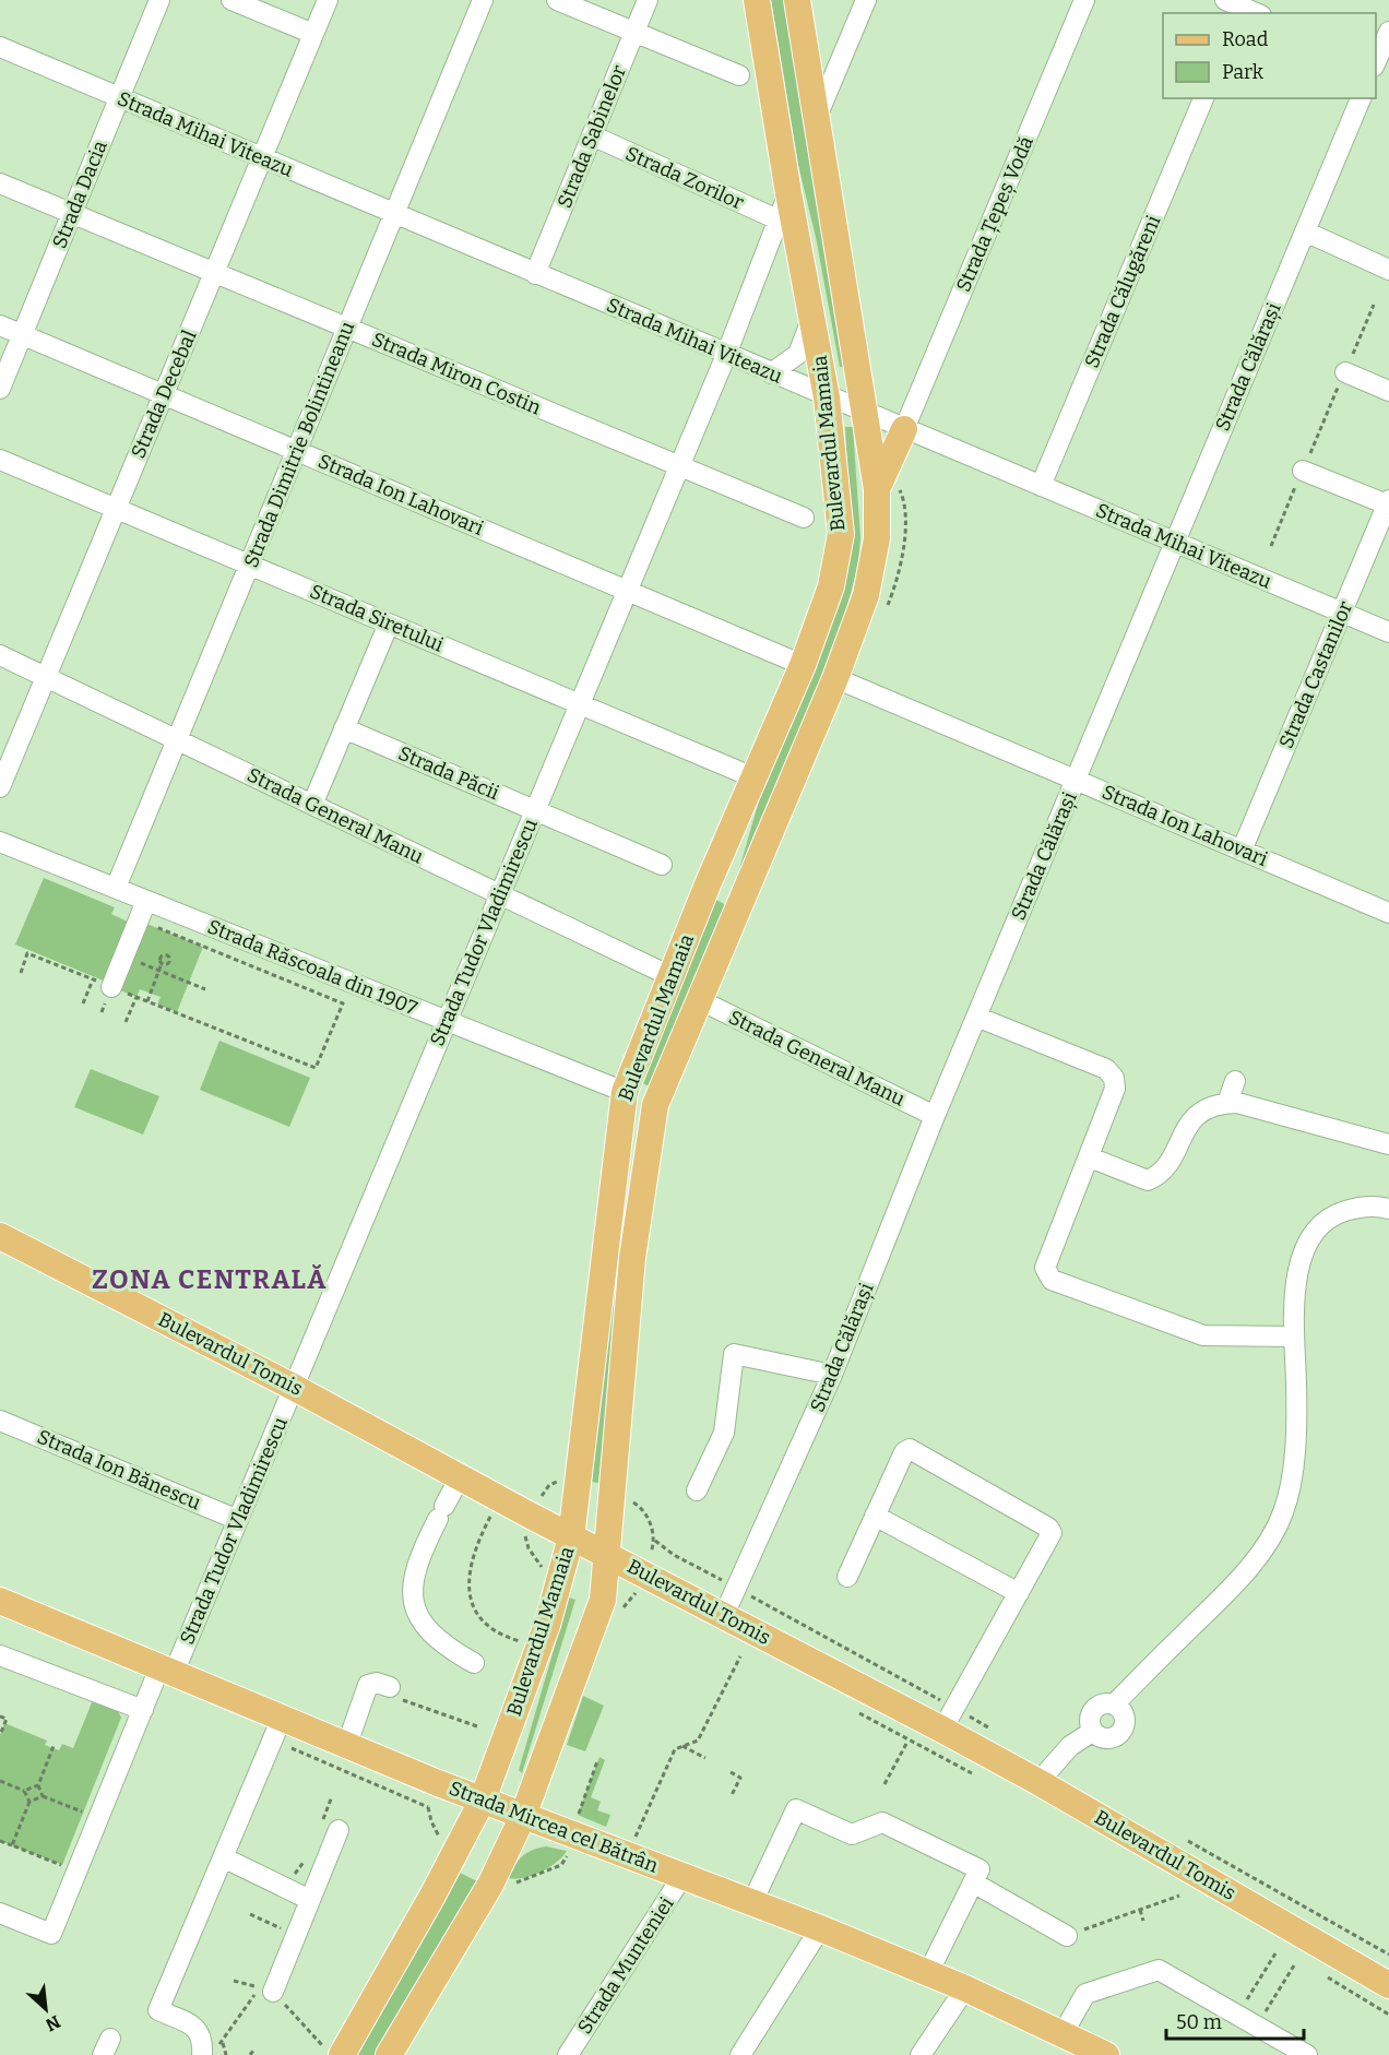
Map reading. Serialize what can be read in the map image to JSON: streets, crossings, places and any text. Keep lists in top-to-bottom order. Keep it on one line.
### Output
{"streets":{"main road":["Bulevardul Mamaia","Bulevardul Tomis","Strada Mircea cel Bătrân"],"street":["Strada Mihai Viteazu","Strada Sabinelor","Strada Zorilor","Strada Dacia","Strada Țepeș Vodă","Strada Călugăreni","Strada Călărași","Strada Miron Costin","Strada Decebal","Strada Dimitrie Bolintineanu","Strada Ion Lahovari","Strada Siretului","Strada Castanilor","Strada Păcii","Strada General Manu","Strada Tudor Vladimirescu","Strada Răscoala din 1907","Strada Ion Bănescu","Strada Munteniei"]},"crossings":[["Strada Mihai Viteazu","Strada Sabinelor"],["Strada Mihai Viteazu","Strada Dacia"],["Strada Mihai Viteazu","Strada Țepeș Vodă"],["Strada Mihai Viteazu","Strada Călugăreni"],["Strada Mihai Viteazu","Strada Călărași"],["Strada Mihai Viteazu","Strada Decebal"],["Strada Mihai Viteazu","Bulevardul Mamaia"],["Strada Mihai Viteazu","Strada Dimitrie Bolintineanu"],["Strada Mihai Viteazu","Strada Castanilor"],["Strada Mihai Viteazu","Strada Tudor Vladimirescu"],["Strada Sabinelor","Strada Zorilor"],["Strada Zorilor","Strada Tudor Vladimirescu"],["Strada Dacia","Strada Miron Costin"],["Strada Dacia","Strada Ion Lahovari"],["Strada Călărași","Strada Ion Lahovari"],["Strada Călărași","Strada General Manu"],["Strada Călărași","Bulevardul Tomis"],["Strada Miron Costin","Strada Decebal"],["Strada Miron Costin","Strada Dimitrie Bolintineanu"],["Strada Miron Costin","Strada Tudor Vladimirescu"],["Strada Decebal","Strada Ion Lahovari"],["Strada Decebal","Strada Siretului"],["Strada Decebal","Strada General Manu"],["Bulevardul Mamaia","Strada Ion Lahovari"],["Bulevardul Mamaia","Strada Siretului"],["Bulevardul Mamaia","Strada General Manu"],["Bulevardul Mamaia","Strada Tudor Vladimirescu"],["Bulevardul Mamaia","Strada Răscoala din 1907"],["Bulevardul Mamaia","Bulevardul Tomis"],["Bulevardul Mamaia","Strada Mircea cel Bătrân"],["Strada Dimitrie Bolintineanu","Strada Ion Lahovari"],["Strada Dimitrie Bolintineanu","Strada Siretului"],["Strada Dimitrie Bolintineanu","Strada General Manu"],["Strada Dimitrie Bolintineanu","Strada Răscoala din 1907"],["Strada Ion Lahovari","Strada Castanilor"],["Strada Ion Lahovari","Strada Tudor Vladimirescu"],["Strada Siretului","Strada Tudor Vladimirescu"],["Strada Păcii","Strada Tudor Vladimirescu"],["Strada General Manu","Strada Tudor Vladimirescu"],["Strada Tudor Vladimirescu","Strada Răscoala din 1907"],["Strada Tudor Vladimirescu","Bulevardul Tomis"],["Strada Tudor Vladimirescu","Strada Ion Bănescu"],["Strada Tudor Vladimirescu","Strada Mircea cel Bătrân"],["Strada Mircea cel Bătrân","Strada Munteniei"]],"districts":["ZONA CENTRALĂ"],"legend":["Road","Park"],"scale_bar":"50 m","north":"bottom right"}
